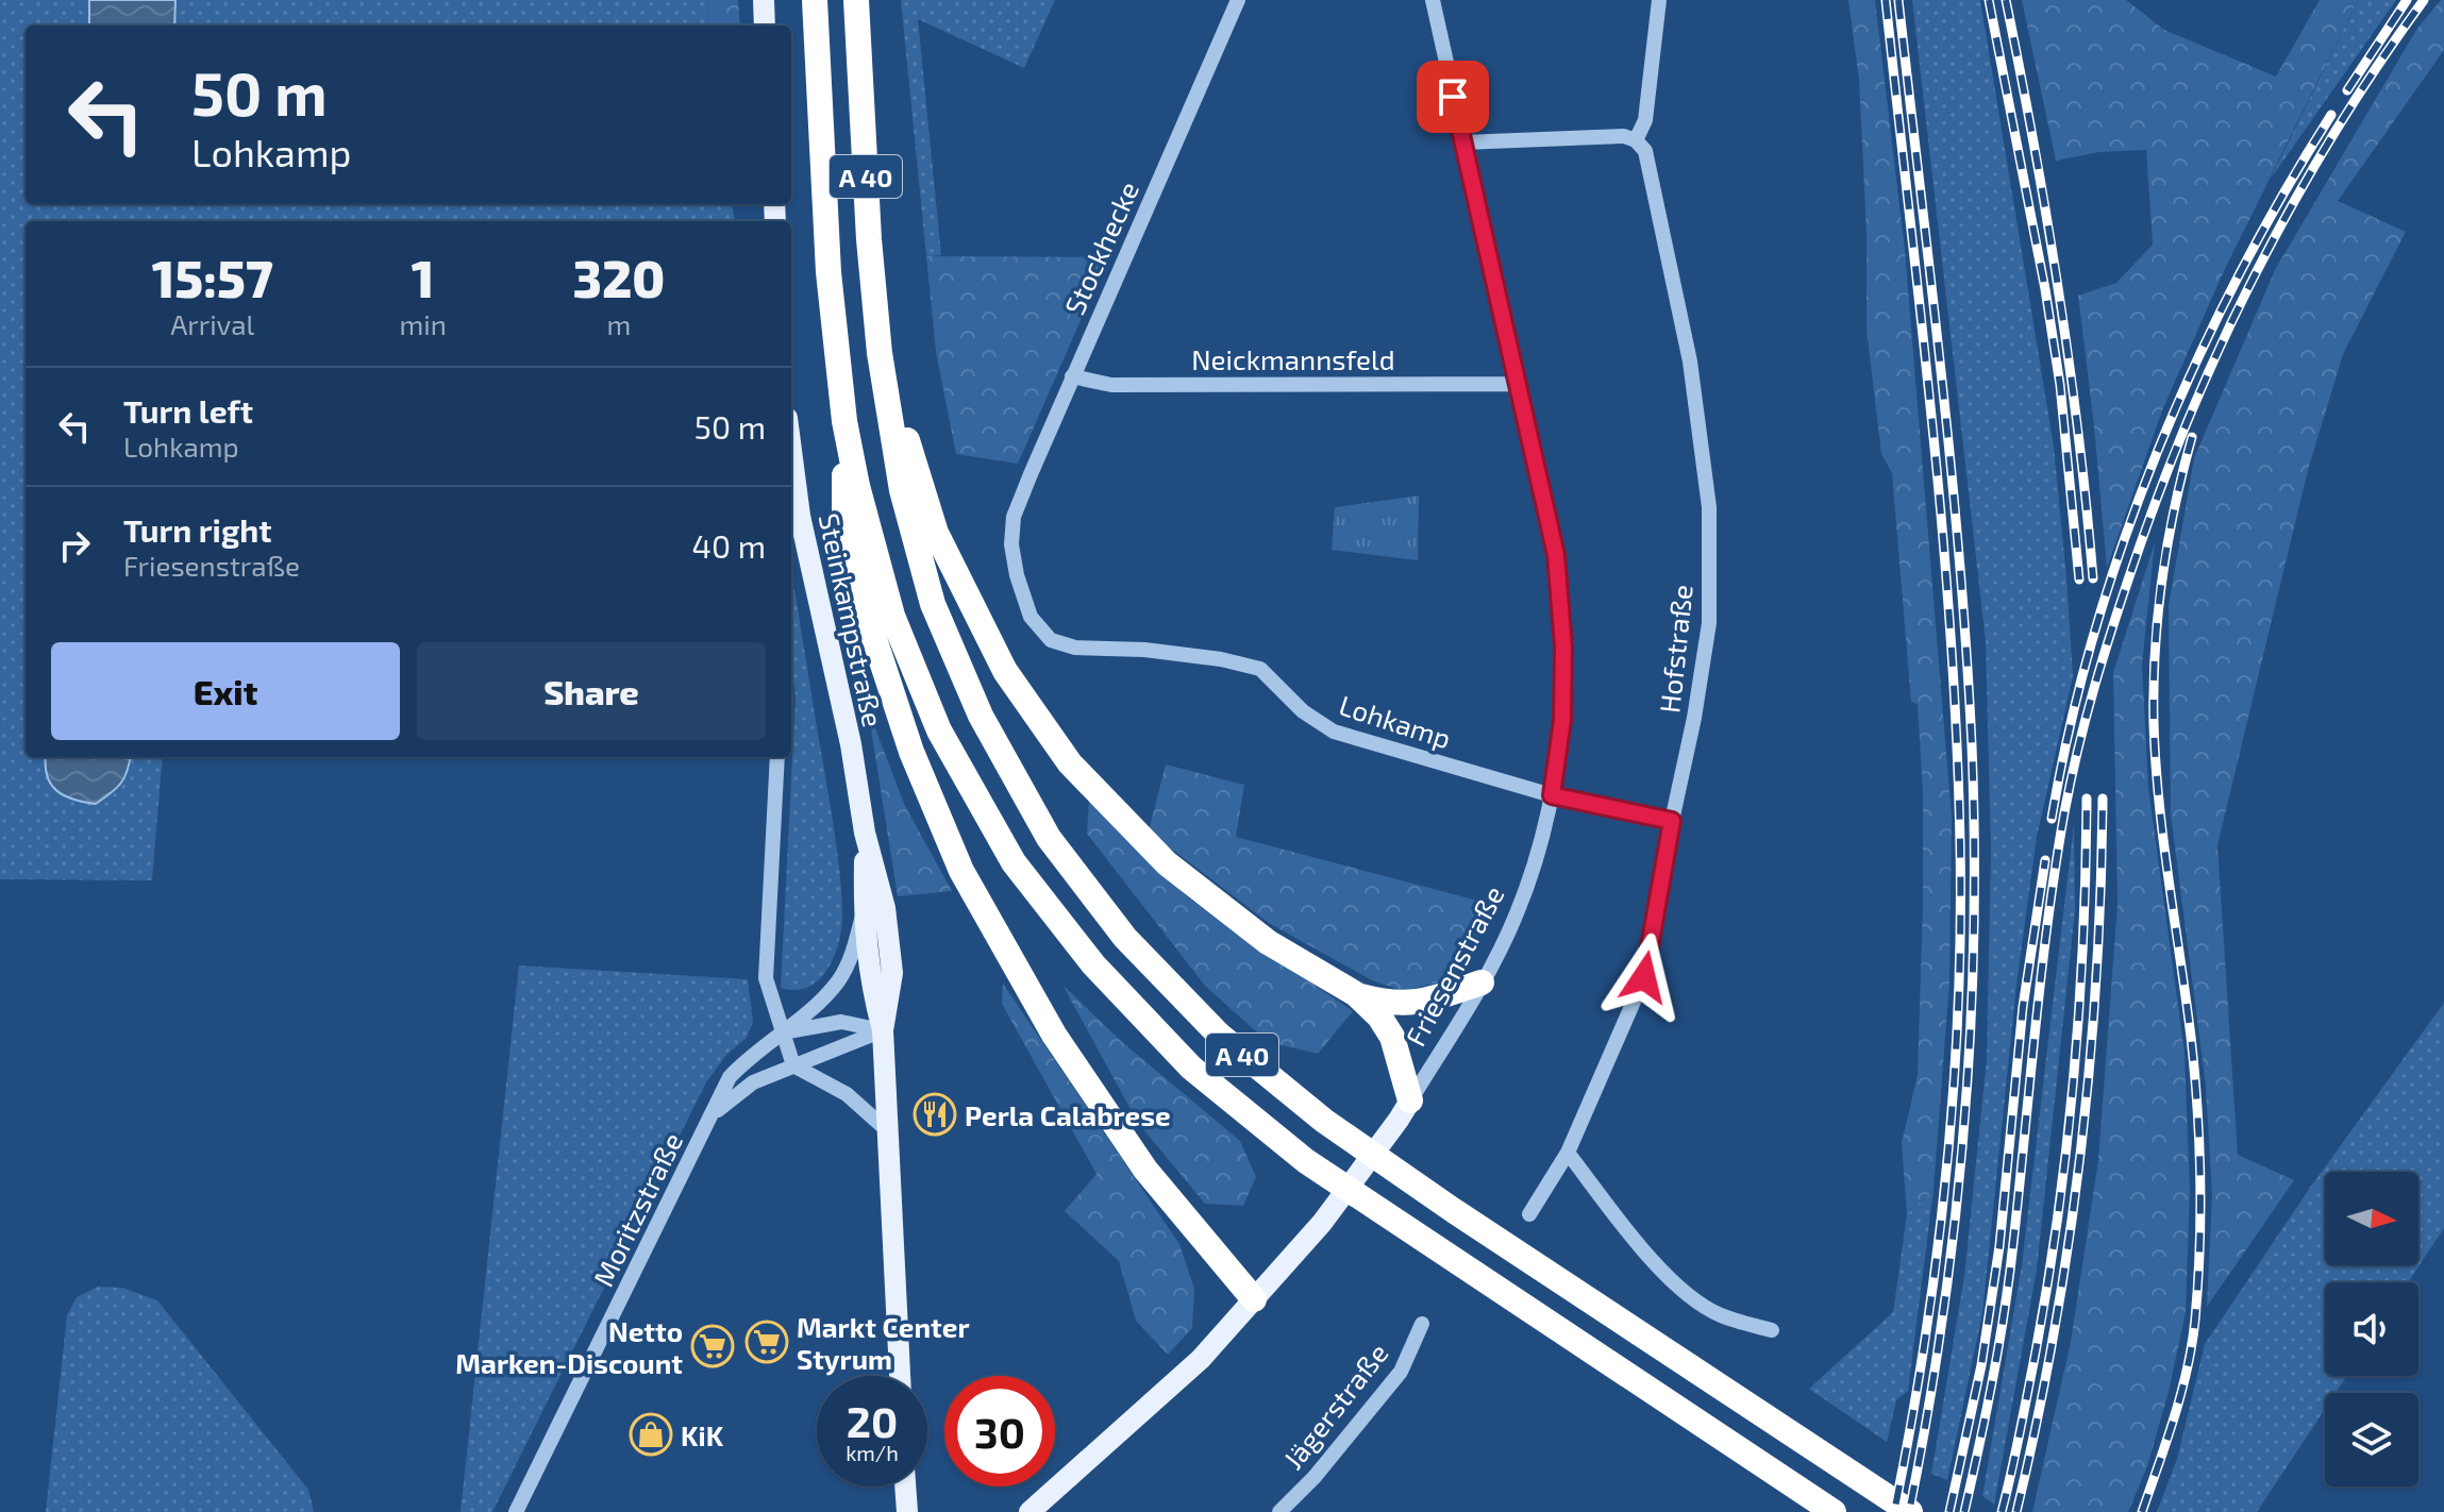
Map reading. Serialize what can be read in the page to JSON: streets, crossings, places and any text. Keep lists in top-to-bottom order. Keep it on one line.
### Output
{"streets":{"highway":["A 40"],"main road":["Steinkampstraße","Friesenstraße"],"street":["Stockhecke","Neickmannsfeld","Hofstraße","Lohkamp","Moritzstraße","Jägerstraße"]},"crossings":[["Stockhecke","Neickmannsfeld"],["Stockhecke","Lohkamp"],["Neickmannsfeld","Friesenstraße"],["Steinkampstraße","Moritzstraße"],["Hofstraße","Lohkamp"],["Lohkamp","Friesenstraße"]],"places":{"restaurant":["Perla Calabrese"],"supermarket":["Markt Center Styrum","Netto Marken-Discount"],"shop":["KiK"]},"north":"right","page":{"turn":["50 m","Lohkamp"],"eta":["15:57","Arrival","1","min","320","m"],"list":[{"name":"Turn left","note":"Lohkamp","value":"50 m"},{"name":"Turn right","note":"Friesenstraße","value":"40 m"}],"buttons":["Exit","Share"],"speed":"20 km/h","limit":"30"}}
